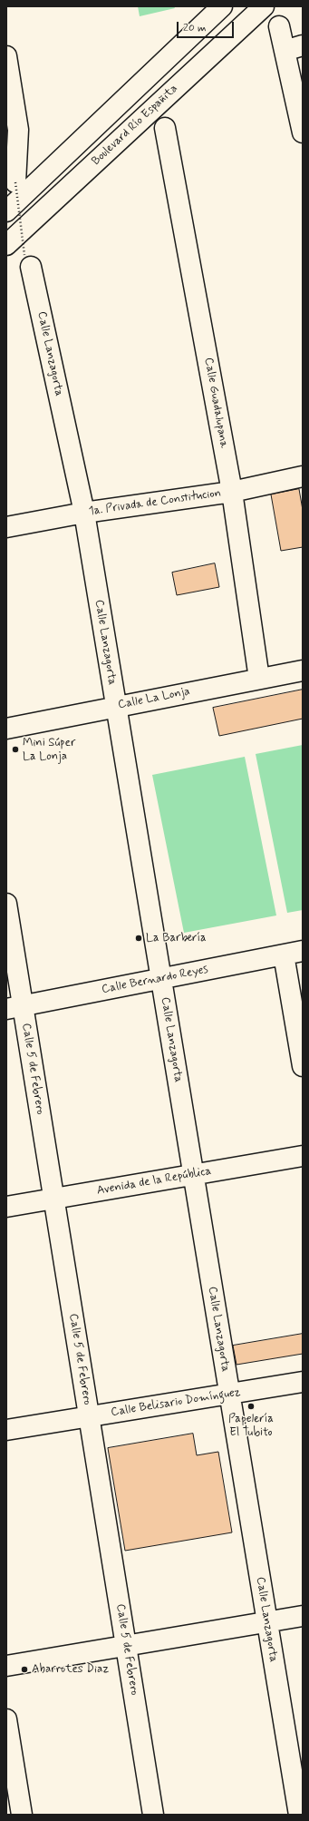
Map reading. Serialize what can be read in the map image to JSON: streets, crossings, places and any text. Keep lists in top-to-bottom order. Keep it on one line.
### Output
{"streets":{"street":["Boulevard Río Españita","Calle Lanzagorta","Calle Guadalupana","1a. Privada de Constitucion","Calle La Lonja","Calle Bernardo Reyes","Calle 5 de Febrero","Avenida de la República","Calle Belisario Domínguez"]},"crossings":[["Calle Lanzagorta","1a. Privada de Constitucion"],["Calle Lanzagorta","Calle La Lonja"],["Calle Lanzagorta","Calle Bernardo Reyes"],["Calle Lanzagorta","Avenida de la República"],["Calle Lanzagorta","Calle Belisario Domínguez"],["Calle Guadalupana","1a. Privada de Constitucion"],["Calle Guadalupana","Calle La Lonja"],["Calle Bernardo Reyes","Calle 5 de Febrero"],["Calle 5 de Febrero","Avenida de la República"],["Calle 5 de Febrero","Calle Belisario Domínguez"]],"places":["Mini Súper La Lonja","La Barbería","Papelería El Tubito","Abarrotes Diaz"],"scale_bar":"20 m"}
